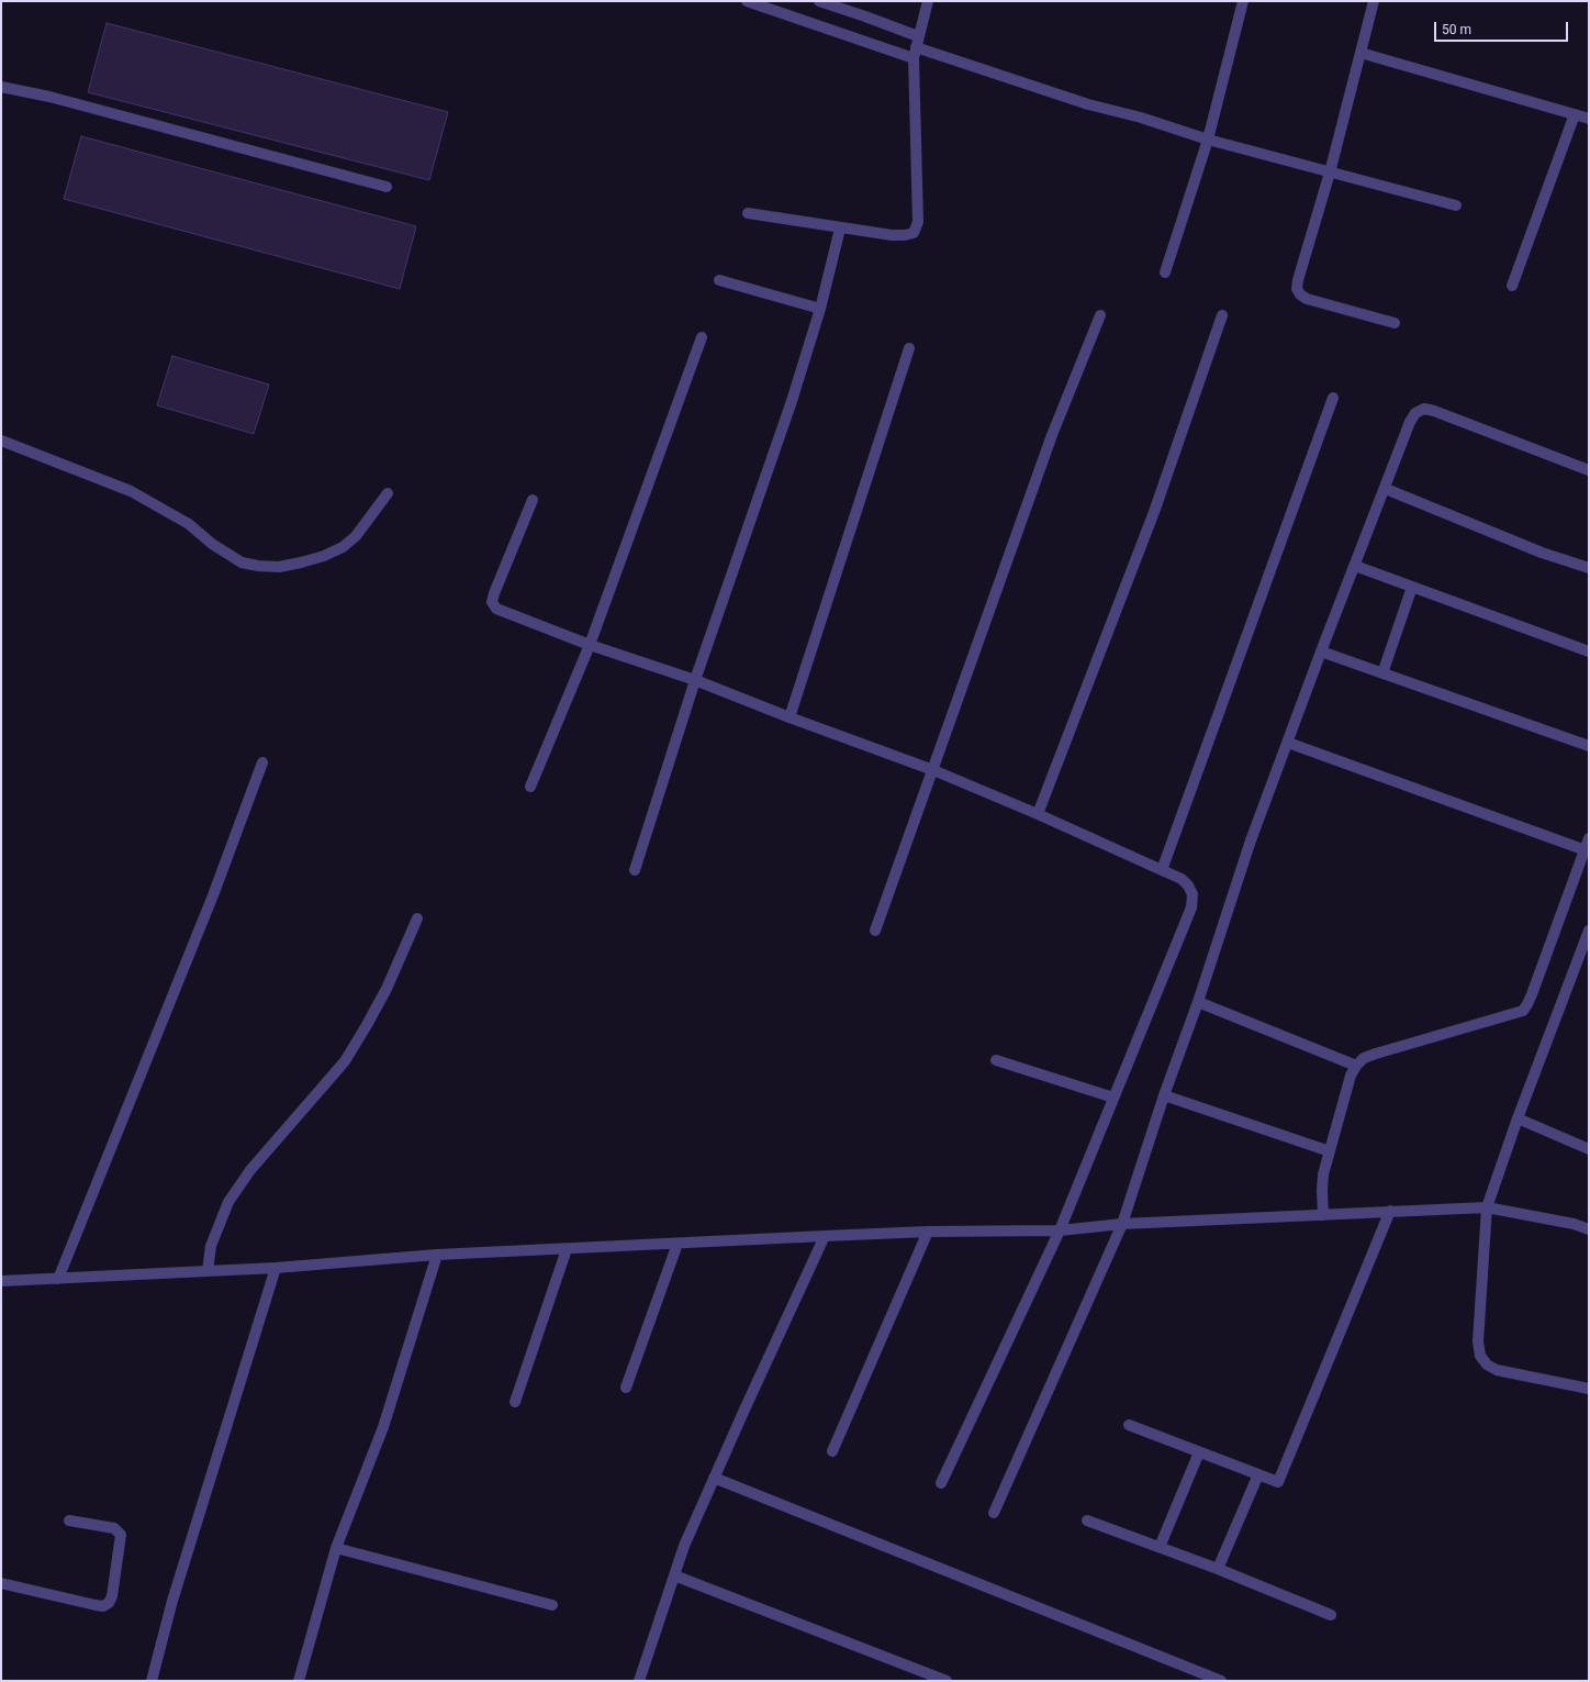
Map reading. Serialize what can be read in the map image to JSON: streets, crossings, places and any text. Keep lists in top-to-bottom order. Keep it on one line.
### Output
{"scale_bar":"50 m"}
